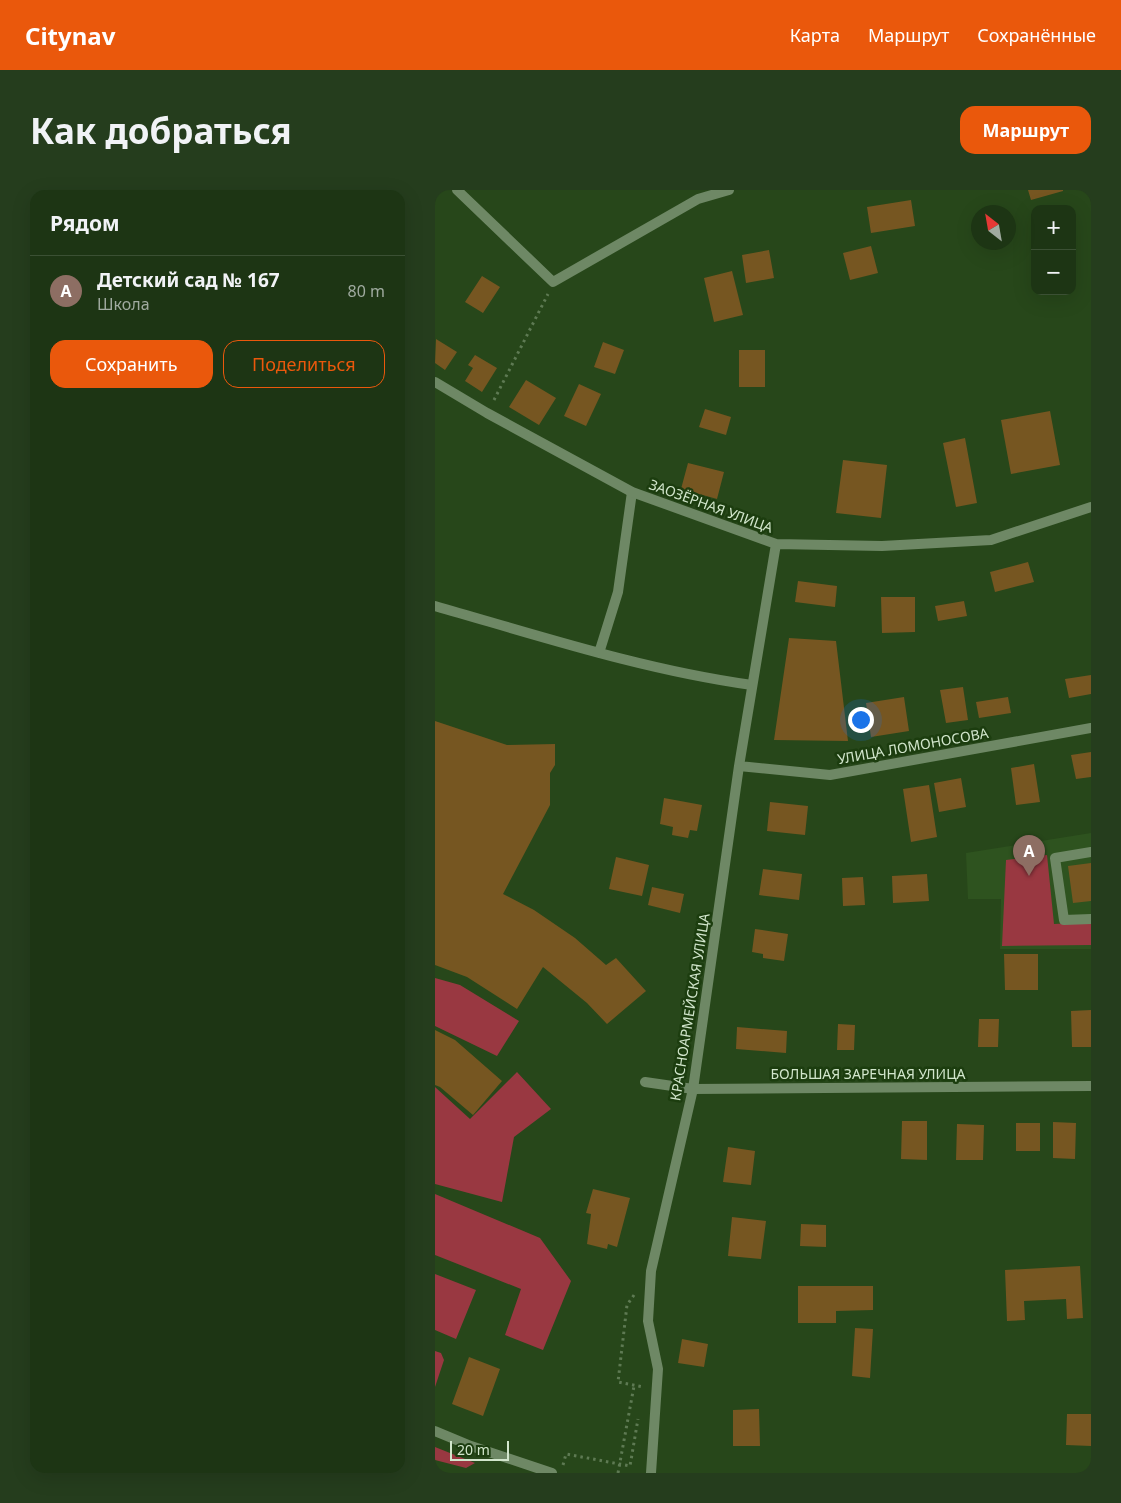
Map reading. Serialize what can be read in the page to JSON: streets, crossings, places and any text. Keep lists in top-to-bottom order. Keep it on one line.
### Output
{"streets":{"street":["ЗАОЗЁРНАЯ УЛИЦА","УЛИЦА ЛОМОНОСОВА","КРАСНОАРМЕЙСКАЯ УЛИЦА","БОЛЬШАЯ ЗАРЕЧНАЯ УЛИЦА"]},"crossings":[["ЗАОЗЁРНАЯ УЛИЦА","КРАСНОАРМЕЙСКАЯ УЛИЦА"],["УЛИЦА ЛОМОНОСОВА","КРАСНОАРМЕЙСКАЯ УЛИЦА"],["КРАСНОАРМЕЙСКАЯ УЛИЦА","БОЛЬШАЯ ЗАРЕЧНАЯ УЛИЦА"]],"scale_bar":"20 m","north":"top left","page":{"header":"Citynav","nav":["Карта","Маршрут","Сохранённые"],"buttons":["Маршрут",["Сохранить","Поделиться"]],"title":"Как добраться","heading":"Рядом","map_buttons":["+","−"],"list":[{"mark":"A","name":"Детский сад № 167","note":"Школа","value":"80 m"}],"pins":"A","scale":"20 m"}}
